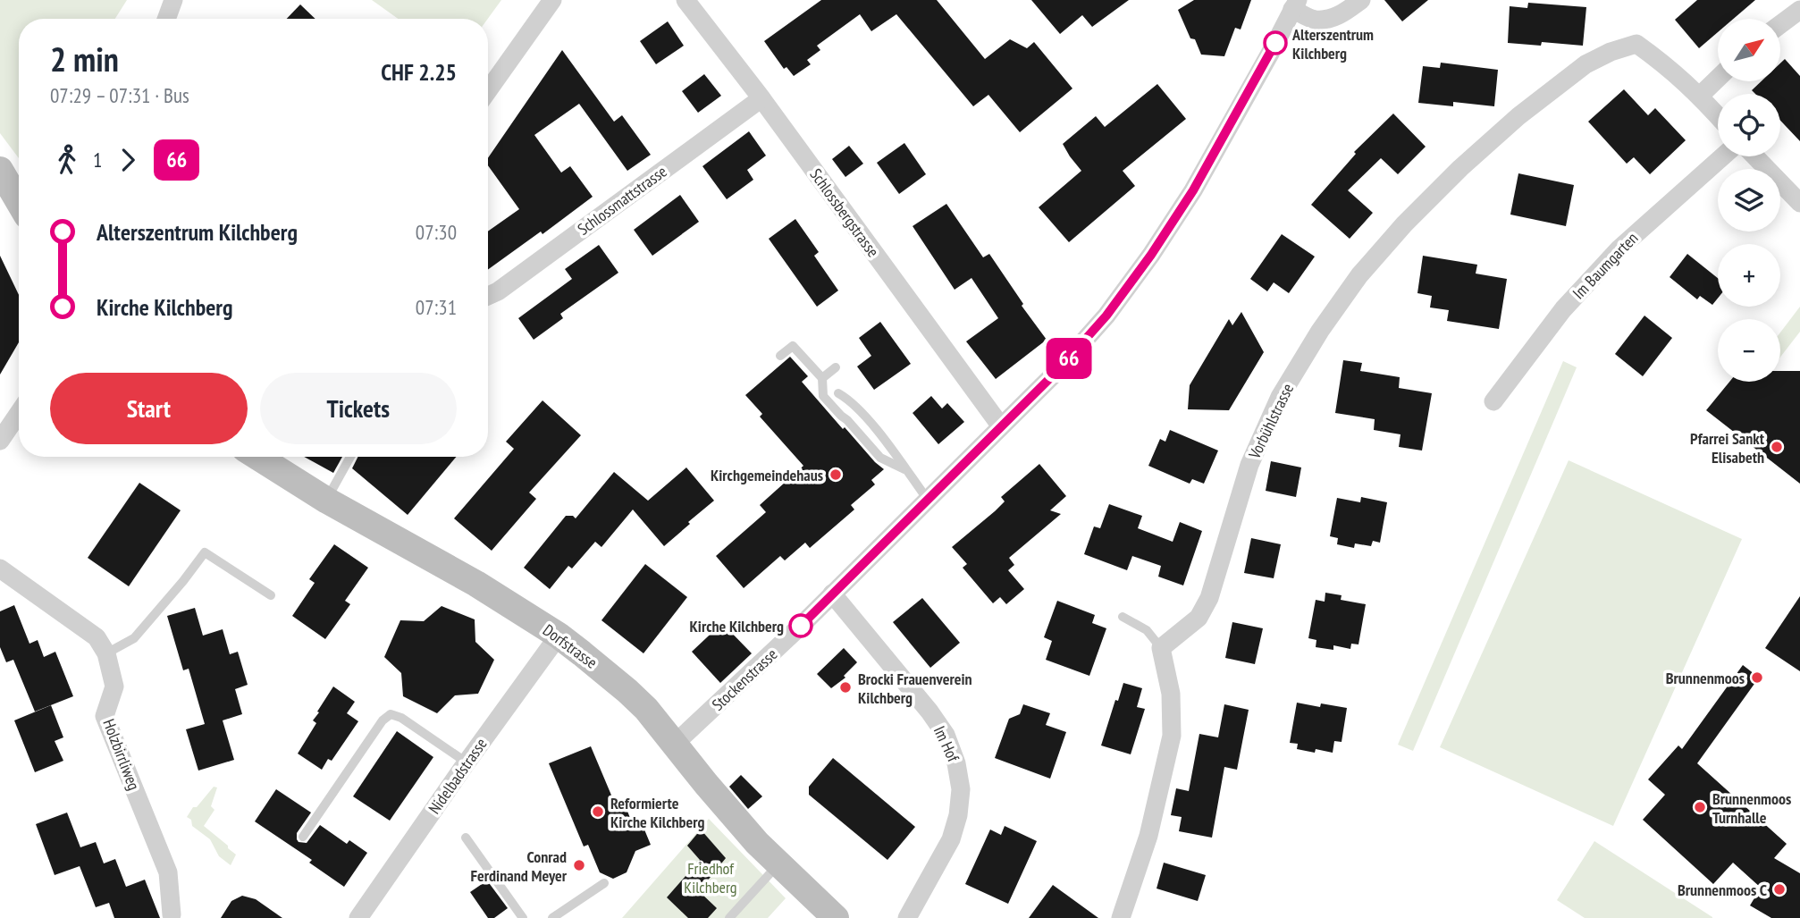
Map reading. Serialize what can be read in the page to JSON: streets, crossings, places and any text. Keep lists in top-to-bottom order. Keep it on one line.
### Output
{"streets":{"street":["Schlossmattstrasse","Schlossbergstrasse","Im Baumgarten","Vorbühlstrasse","Dorfstrasse","Stockenstrasse","Im Hof","Holzbirrliweg","Nidelbadstrasse"]},"crossings":[["Schlossmattstrasse","Schlossbergstrasse"],["Schlossbergstrasse","Stockenstrasse"],["Dorfstrasse","Stockenstrasse"],["Dorfstrasse","Nidelbadstrasse"],["Stockenstrasse","Im Hof"]],"parks":["Friedhof Kilchberg"],"places":["Alterszentrum Kilchberg","Pfarrei Sankt Elisabeth","Kirchgemeindehaus","Kirche Kilchberg","Brunnenmoos","Brocki Frauenverein Kilchberg","Brunnenmoos Turnhalle","Reformierte Kirche Kilchberg","Conrad Ferdinand Meyer","Brunnenmoos C"],"lines":["bus line 66"],"north":"top right","page":{"on_map":"66","map_buttons":["+","−"],"heading":["2 min","07:29 – 07:31 · Bus","CHF 2.25"],"legs":["1","66"],"list":[{"name":"Alterszentrum Kilchberg","value":"07:30"},{"name":"Kirche Kilchberg","value":"07:31"}],"buttons":["Start","Tickets"]}}
